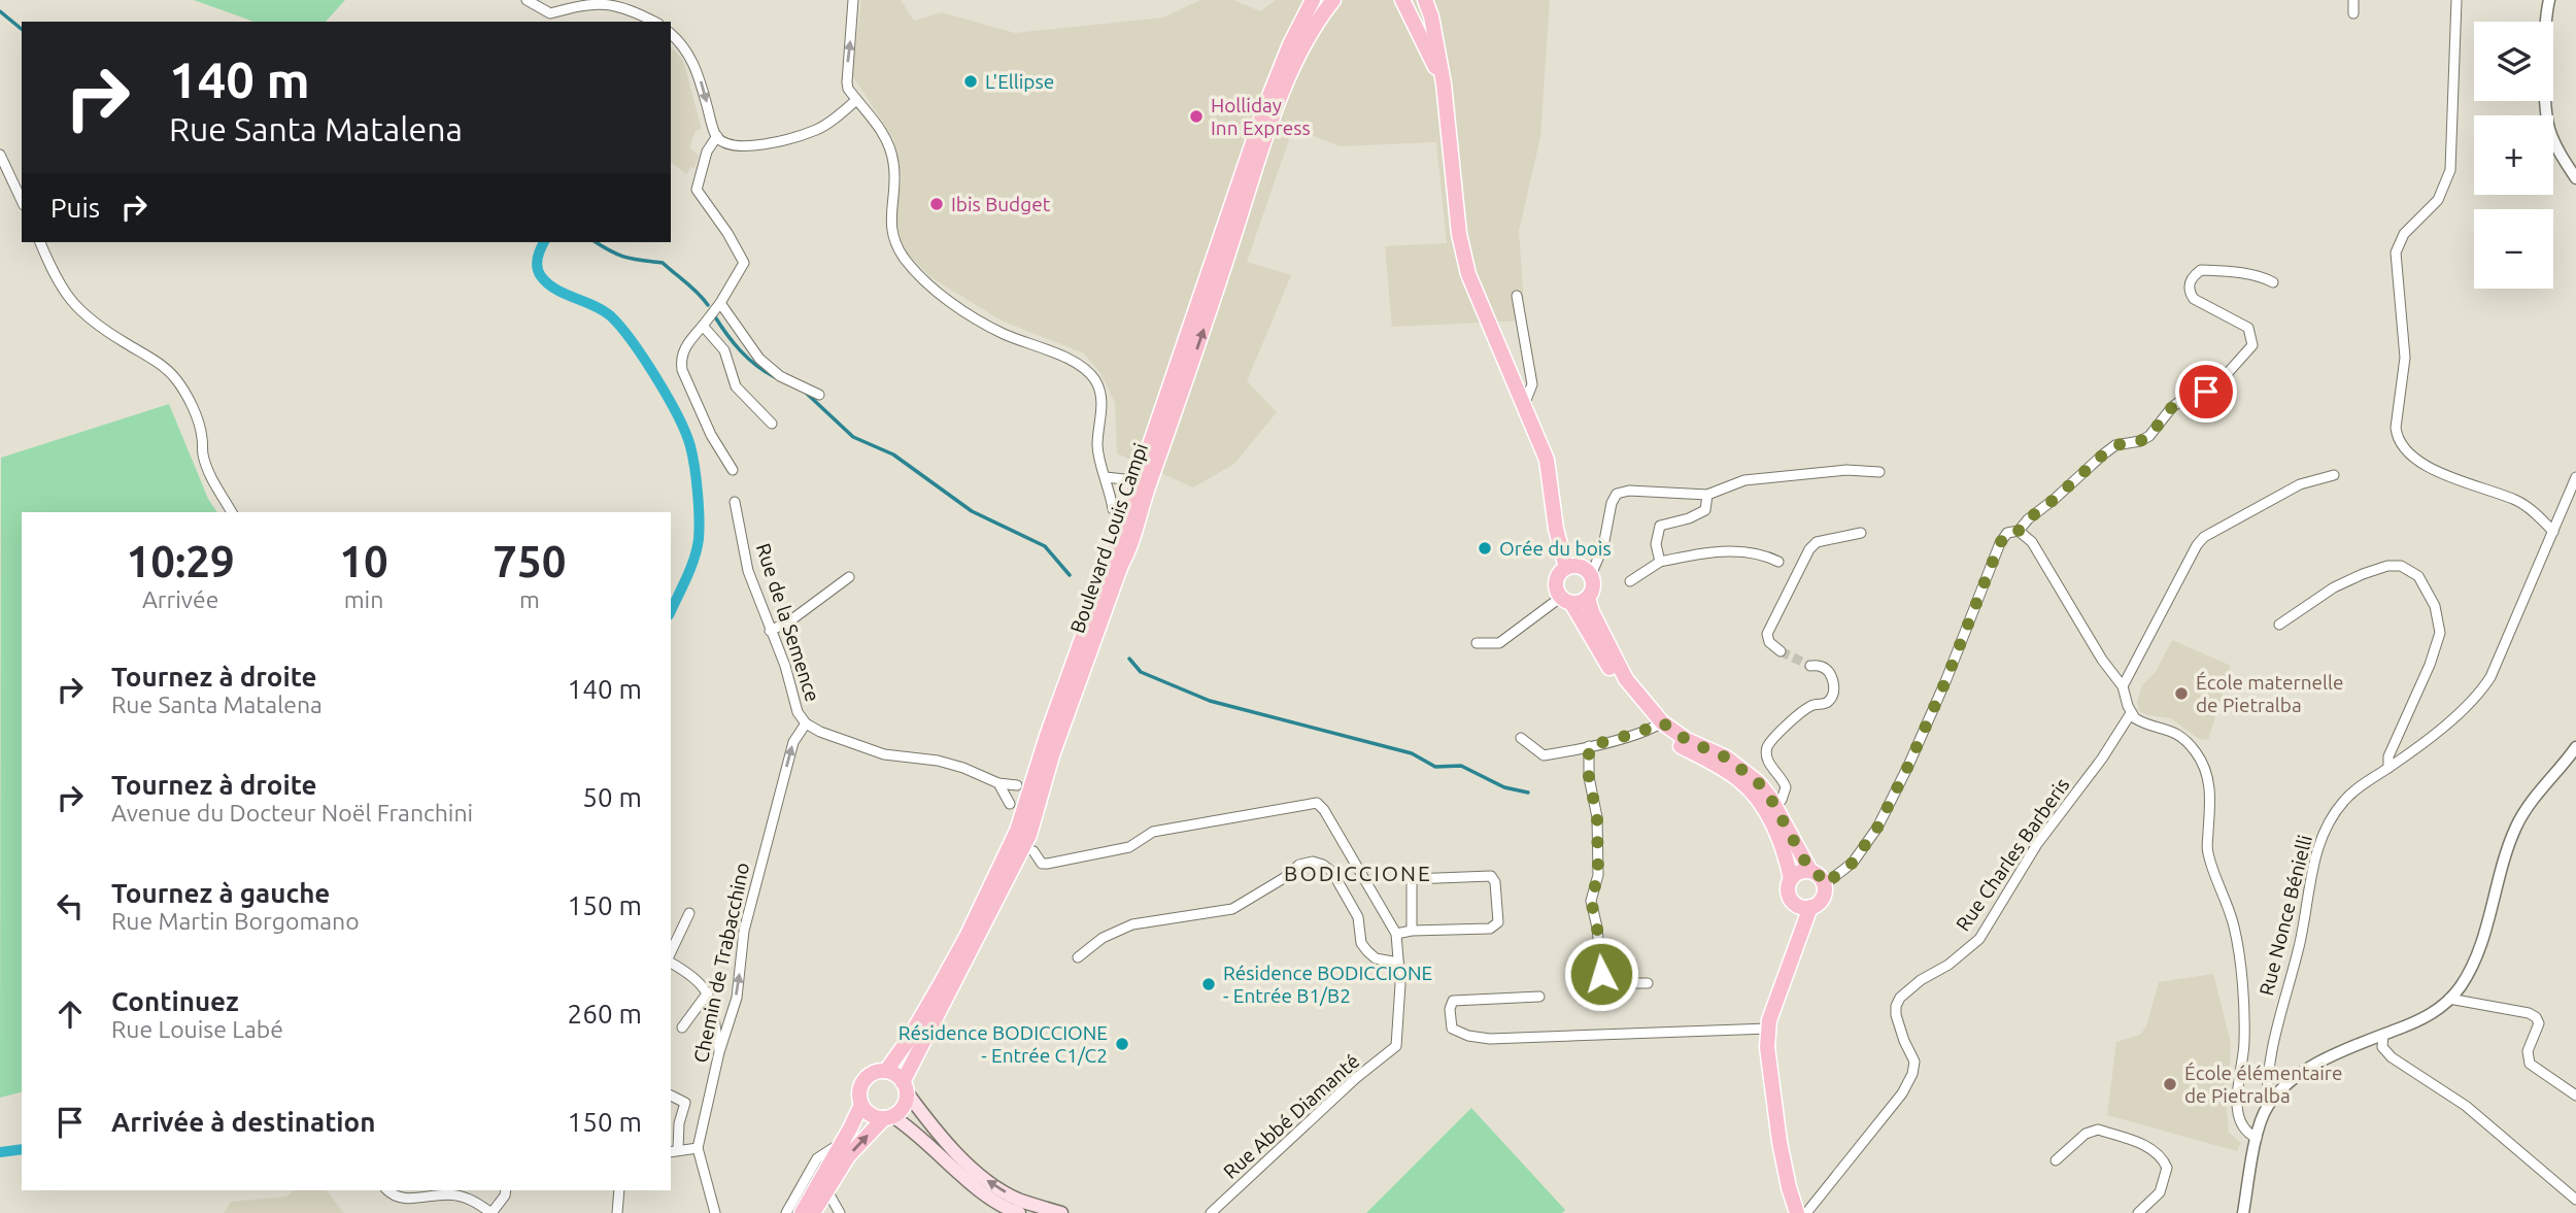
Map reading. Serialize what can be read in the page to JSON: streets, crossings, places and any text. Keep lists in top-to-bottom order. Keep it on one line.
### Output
{"streets":{"main road":["Boulevard Louis Campi"],"street":["Rue de la Semence","Rue Charles Barberis","Rue Nonce Bénielli","Chemin de Trabacchino","Rue Abbé Diamanté"]},"crossings":[["Rue de la Semence","Chemin de Trabacchino"]],"districts":["BODICCIONE"],"places":["L'Ellipse","Holliday Inn Express","Ibis Budget","Orée du bois","École maternelle de Pietralba","Résidence BODICCIONE - Entrée B1/B2","Résidence BODICCIONE - Entrée C1/C2","École élémentaire de Pietralba"],"page":{"map_buttons":["+","−"],"turn":["140 m","Rue Santa Matalena"],"then":"Puis","eta":["10:29","Arrivée","10","min","750","m"],"list":[{"name":"Tournez à droite","note":"Rue Santa Matalena","value":"140 m"},{"name":"Tournez à droite","note":"Avenue du Docteur Noël Franchini","value":"50 m"},{"name":"Tournez à gauche","note":"Rue Martin Borgomano","value":"150 m"},{"name":"Continuez","note":"Rue Louise Labé","value":"260 m"},{"name":"Arrivée à destination","value":"150 m"}]}}
